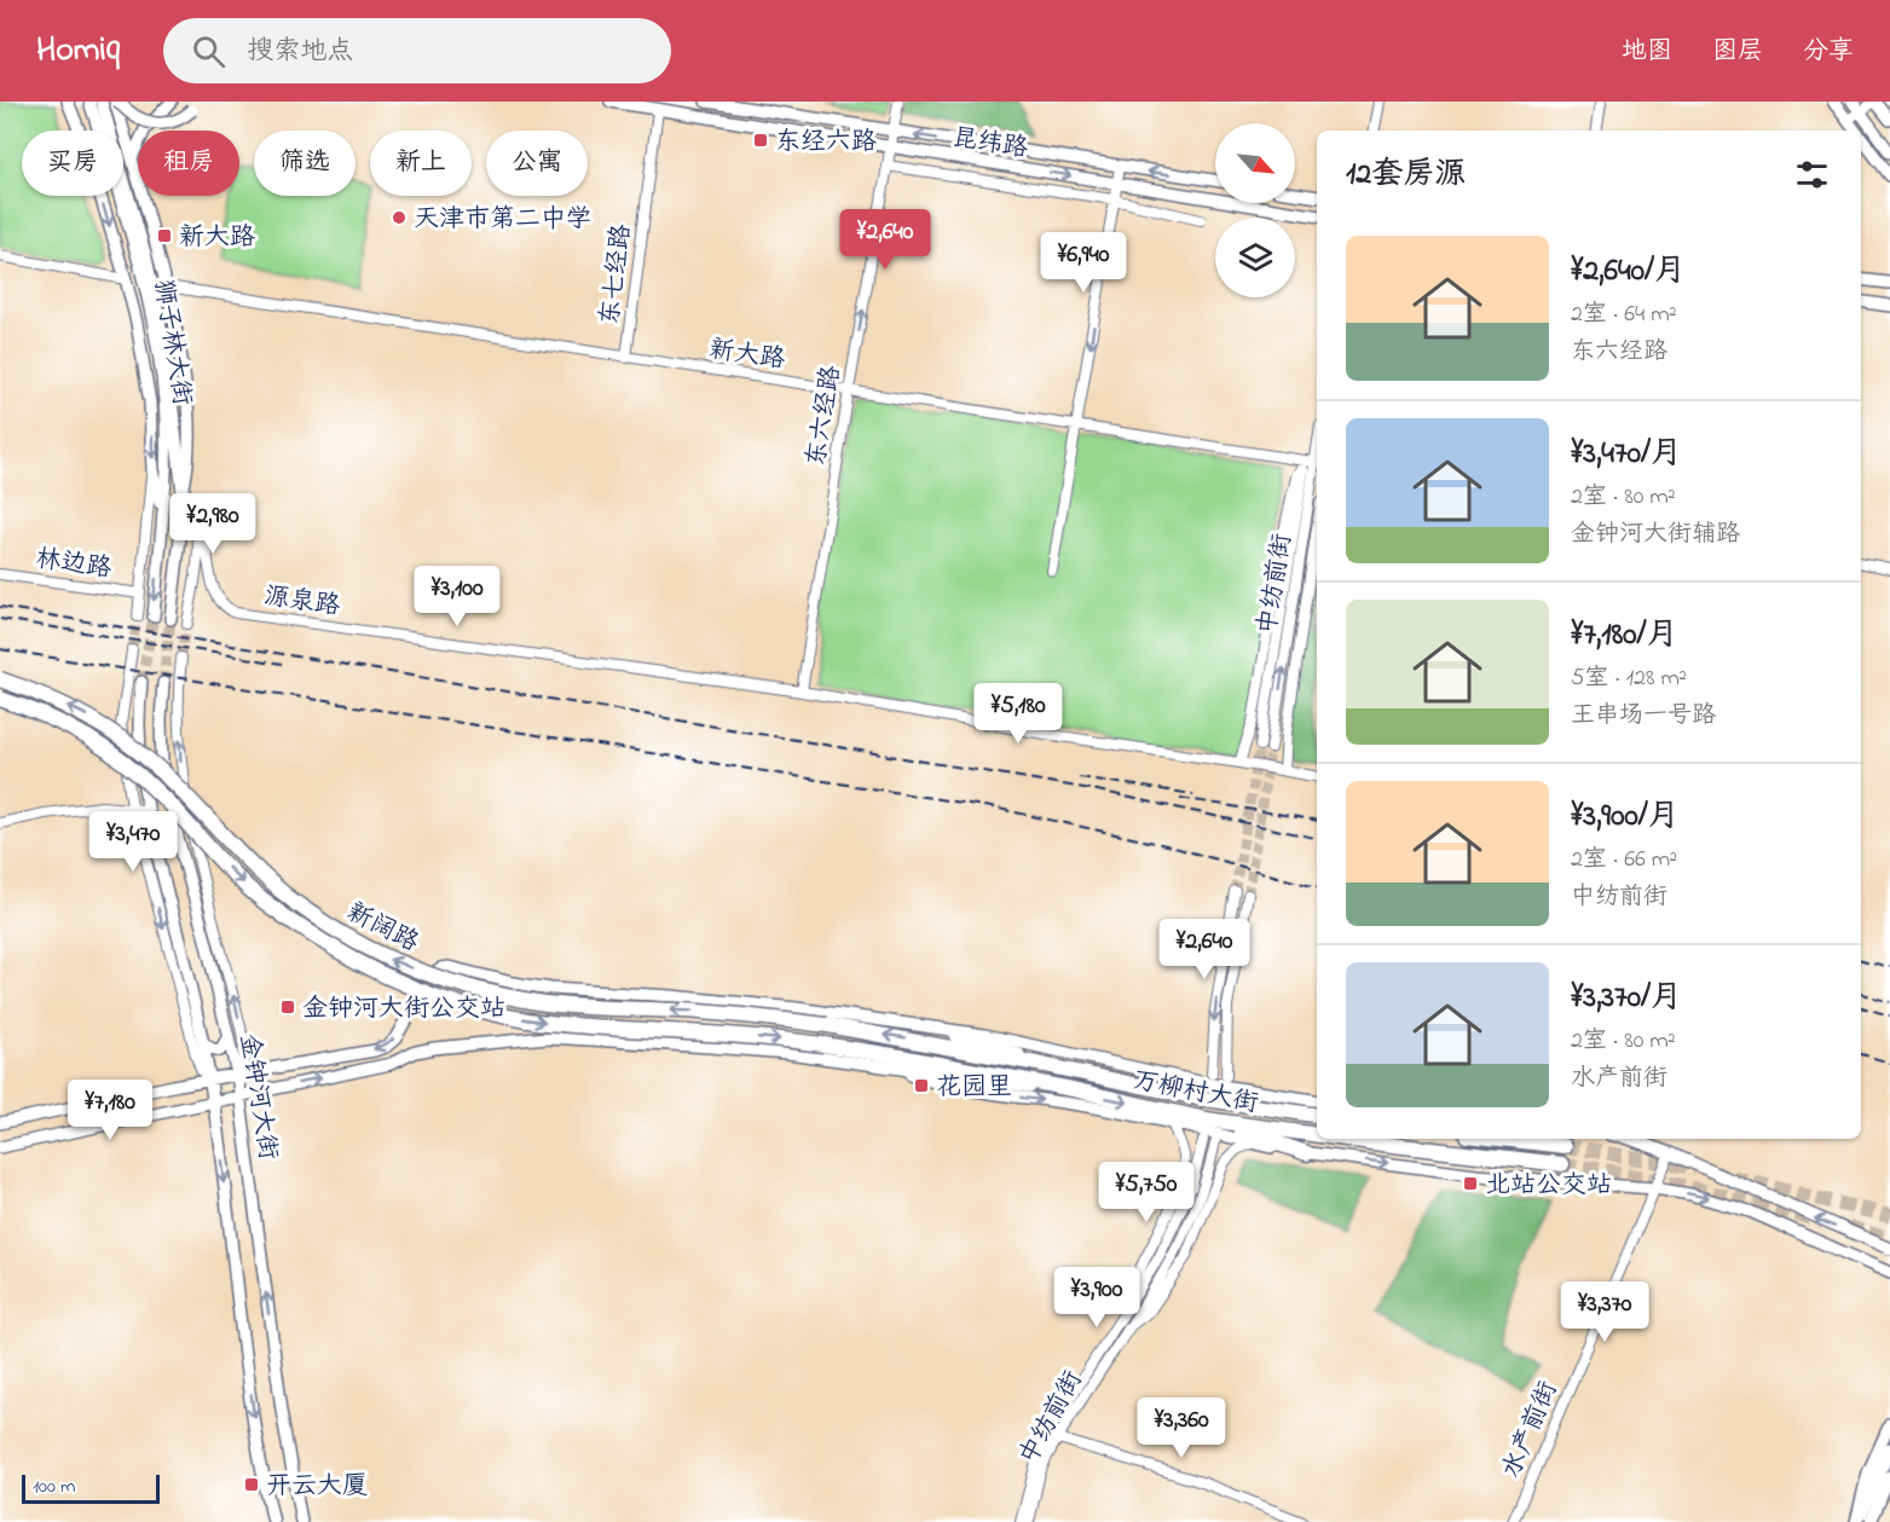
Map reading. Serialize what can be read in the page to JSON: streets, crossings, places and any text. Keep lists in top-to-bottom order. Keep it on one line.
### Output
{"streets":{"highway":["新阔路","万柳村大街"],"main road":["昆纬路","狮子林大街","金钟河大街"],"street":["东七经路","新大路","东六经路","林边路","中纺前街","源泉路","水产前街"]},"crossings":[["昆纬路","东七经路"],["昆纬路","东六经路"],["东七经路","新大路"],["新大路","东六经路"],["东六经路","源泉路"],["新阔路","万柳村大街"]],"one_way":["东六经路"],"places":{"transit":["东经六路","新大路","金钟河大街公交站","花园里","北站公交站","开云大厦"],"other":["天津市第二中学"]},"scale_bar":"100 m","north":"bottom right","page":{"header":"Homiq","search":"搜索地点","nav":["地图","图层","分享"],"chip":["买房","租房","筛选","新上","公寓"],"heading":"12套房源","price":["¥2,640","¥6,940","¥2,980","¥3,100","¥5,180","¥3,470","¥2,640","¥7,180","¥5,750","¥3,900","¥3,370","¥3,360"],"list":[{"name":"¥2,640/月","note":"2室 · 64 m² · 东六经路"},{"name":"¥3,470/月","note":"2室 · 80 m² · 金钟河大街辅路"},{"name":"¥7,180/月","note":"5室 · 128 m² · 王串场一号路"},{"name":"¥3,900/月","note":"2室 · 66 m² · 中纺前街"},{"name":"¥3,370/月","note":"2室 · 80 m² · 水产前街"}],"scale":"100 m"}}
